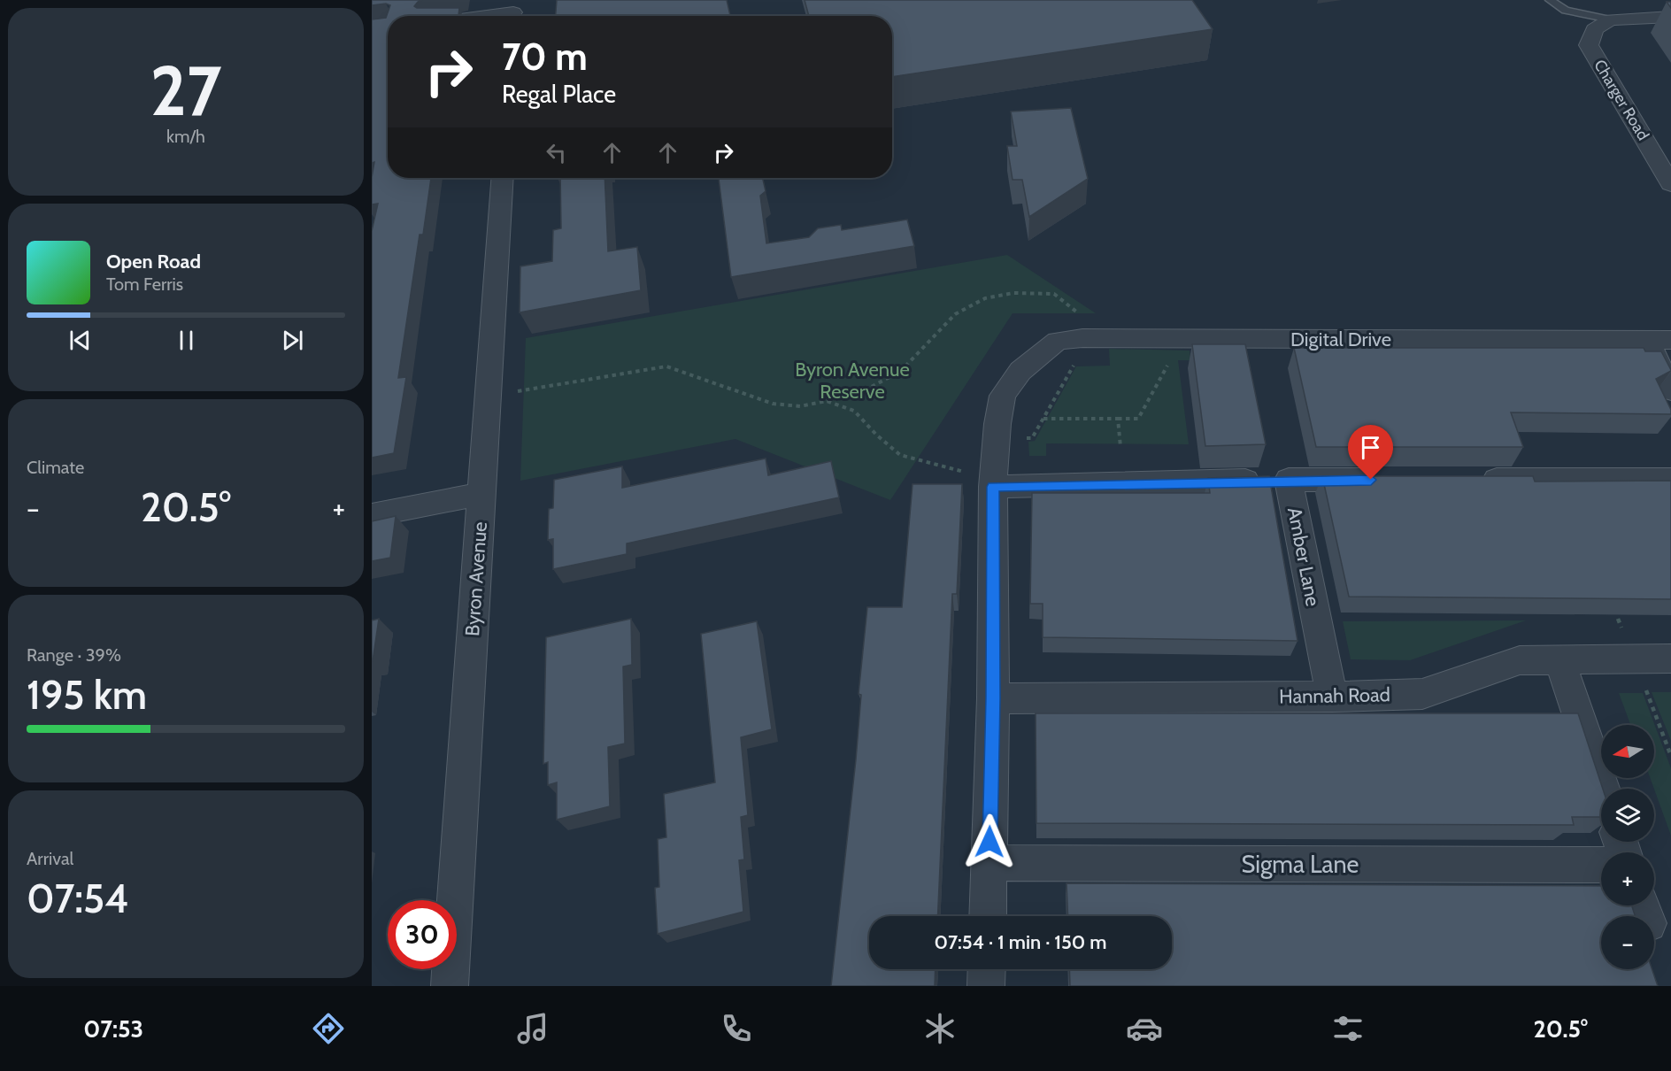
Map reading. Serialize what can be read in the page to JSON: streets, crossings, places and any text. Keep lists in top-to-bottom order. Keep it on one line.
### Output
{"streets":{"street":["Charger Road","Digital Drive","Amber Lane","Byron Avenue","Hannah Road","Sigma Lane"]},"crossings":[["Digital Drive","Hannah Road"],["Digital Drive","Sigma Lane"],["Amber Lane","Hannah Road"]],"parks":["Byron Avenue Reserve"],"north":"left","page":{"tile":[["27","km/h"],"Climate",["Range · 39%","195 km"],["Arrival","07:54"]],"turn":["70 m","Regal Place"],"song":["Open Road","Tom Ferris"],"heat":["−","20.5°","+"],"map_buttons":["+","−"],"limit":"30","trip":"07:54 · 1 min · 150 m","tabs":["07:53","20.5°"]}}
